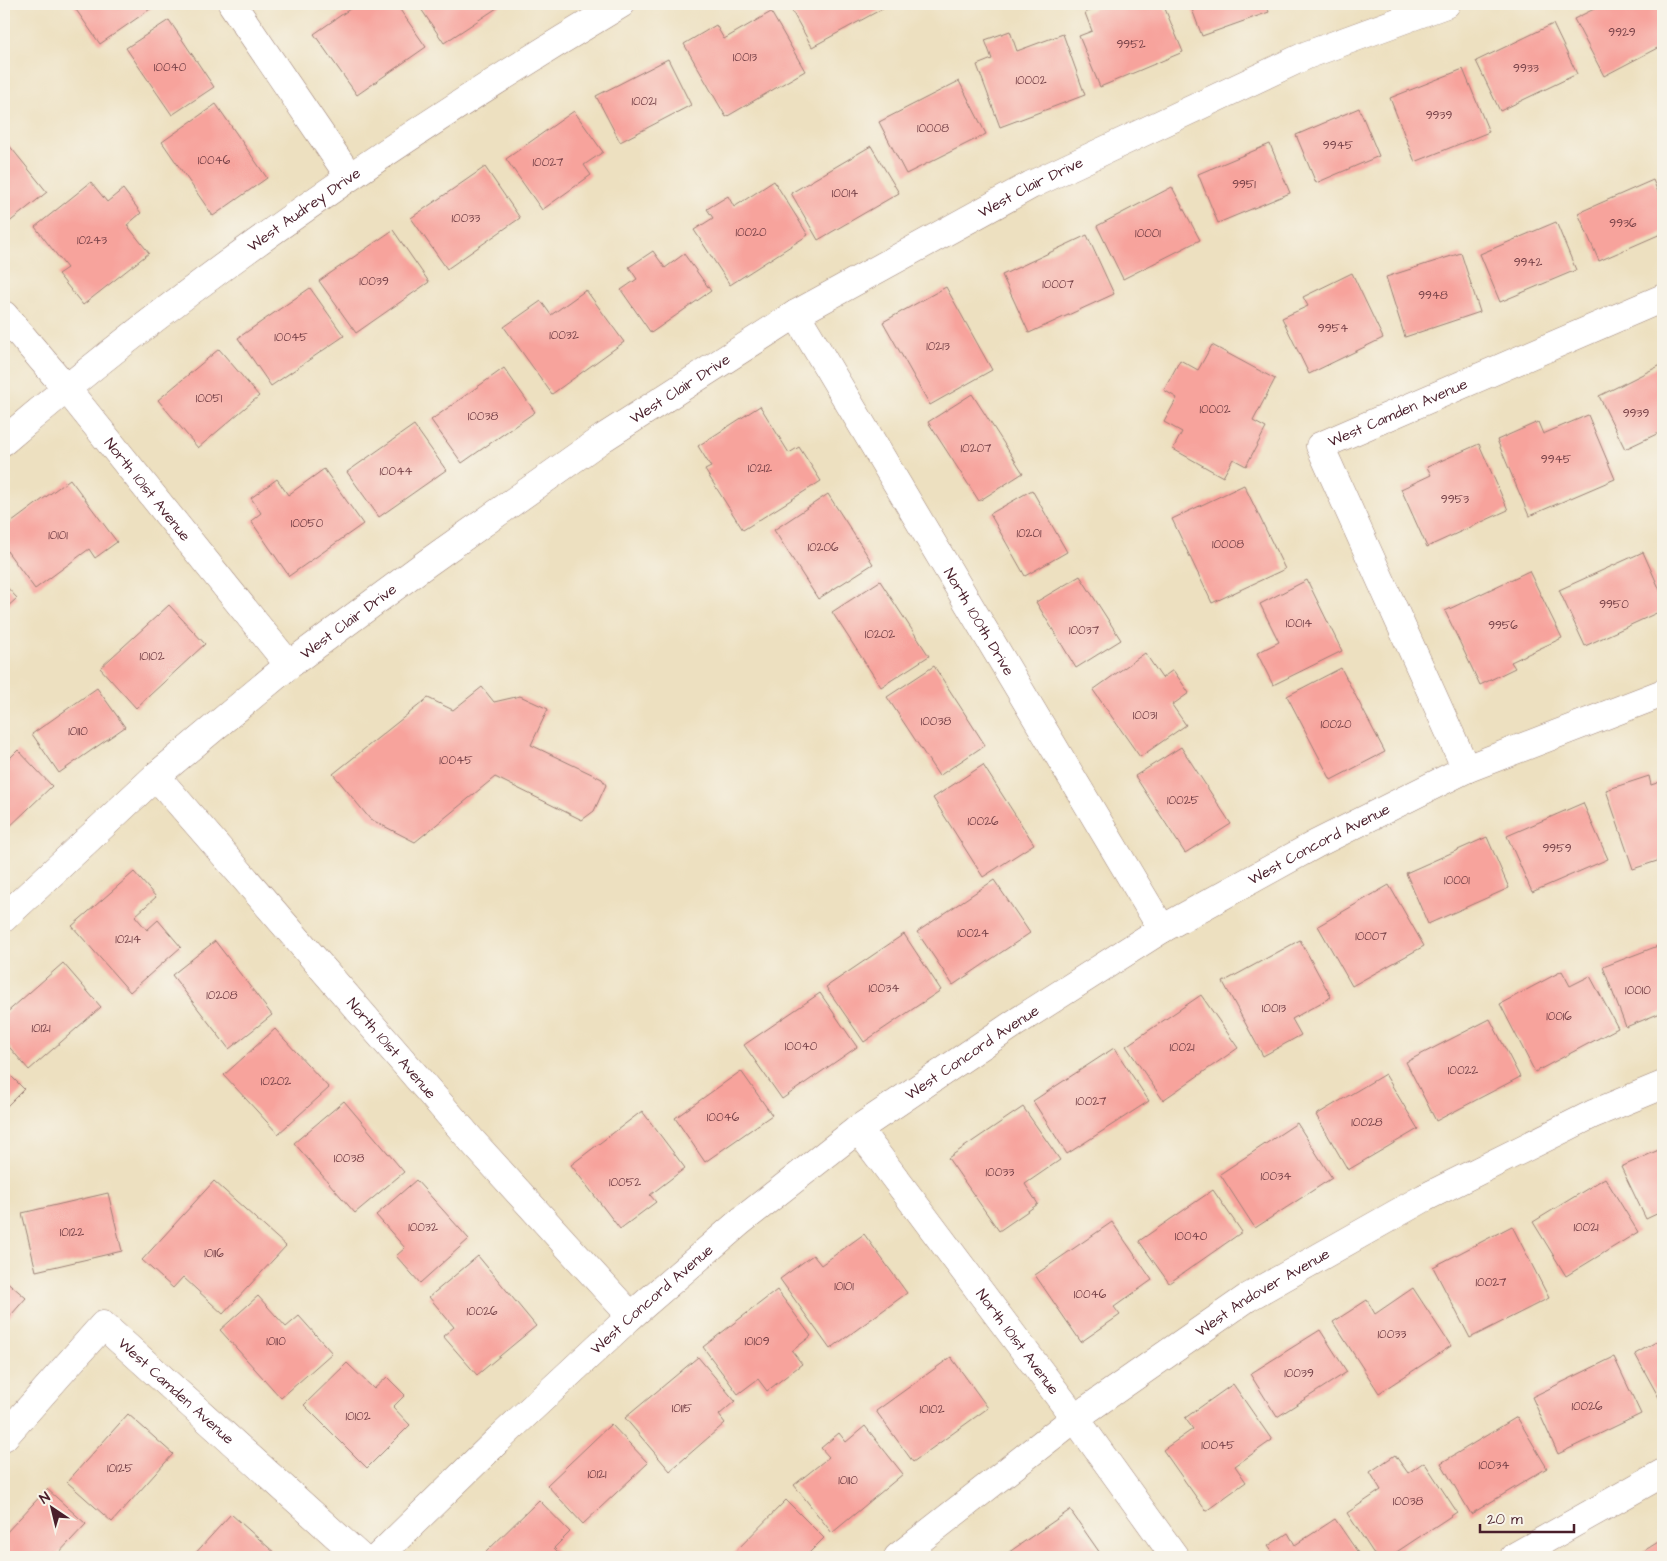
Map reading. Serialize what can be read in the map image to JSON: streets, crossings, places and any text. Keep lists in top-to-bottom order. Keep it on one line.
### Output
{"streets":{"street":["West Clair Drive","West Audrey Drive","West Camden Avenue","North 101st Avenue","North 100th Drive","West Concord Avenue","West Andover Avenue"]},"crossings":[["West Clair Drive","North 101st Avenue"],["West Clair Drive","North 100th Drive"],["West Audrey Drive","North 101st Avenue"],["West Camden Avenue","West Concord Avenue"],["North 101st Avenue","West Concord Avenue"],["North 101st Avenue","West Andover Avenue"],["North 100th Drive","West Concord Avenue"]],"house_numbers":["9929","9952","10013","10040","9933","10002","10021","9939","10008","9945","10046","10027","9951","10014","10033","9936","10020","10001","10243","9942","10039","10007","9948","9954","10032","10045","10213","10051","10002","9939","10038","10207","9945","10212","10044","9953","10050","10201","10101","10008","10206","9950","10014","9956","10037","10202","10102","10031","10038","10020","10110","10045","10025","10026","9959","10001","10024","10007","10214","10034","10010","10208","10013","10016","10121","10040","10021","10022","10202","10027","10046","10028","10038","10033","10034","10052","10032","10021","10122","10040","10116","10027","10101","10046","10026","10033","10110","10109","10039","10026","10115","10102","10102","10045","10034","10125","10121","10110","10038"],"scale_bar":"20 m","north":"top left"}
